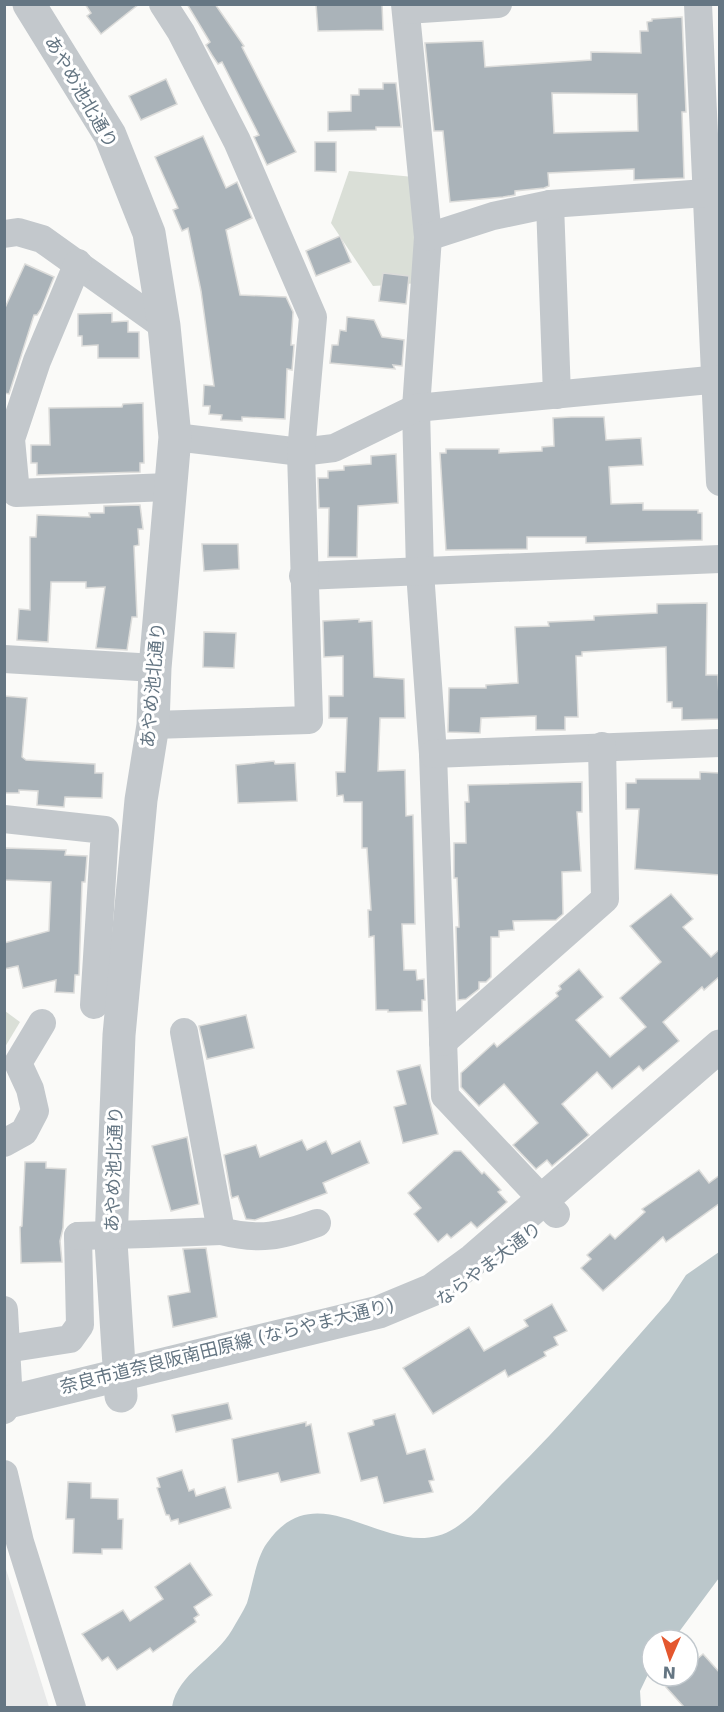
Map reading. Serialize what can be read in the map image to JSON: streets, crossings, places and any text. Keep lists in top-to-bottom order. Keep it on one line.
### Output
{"streets":{"street":["あやめ池北通り","ならやま大通り"]},"crossings":[["あやめ池北通り","ならやま大通り"]],"north":"bottom"}
